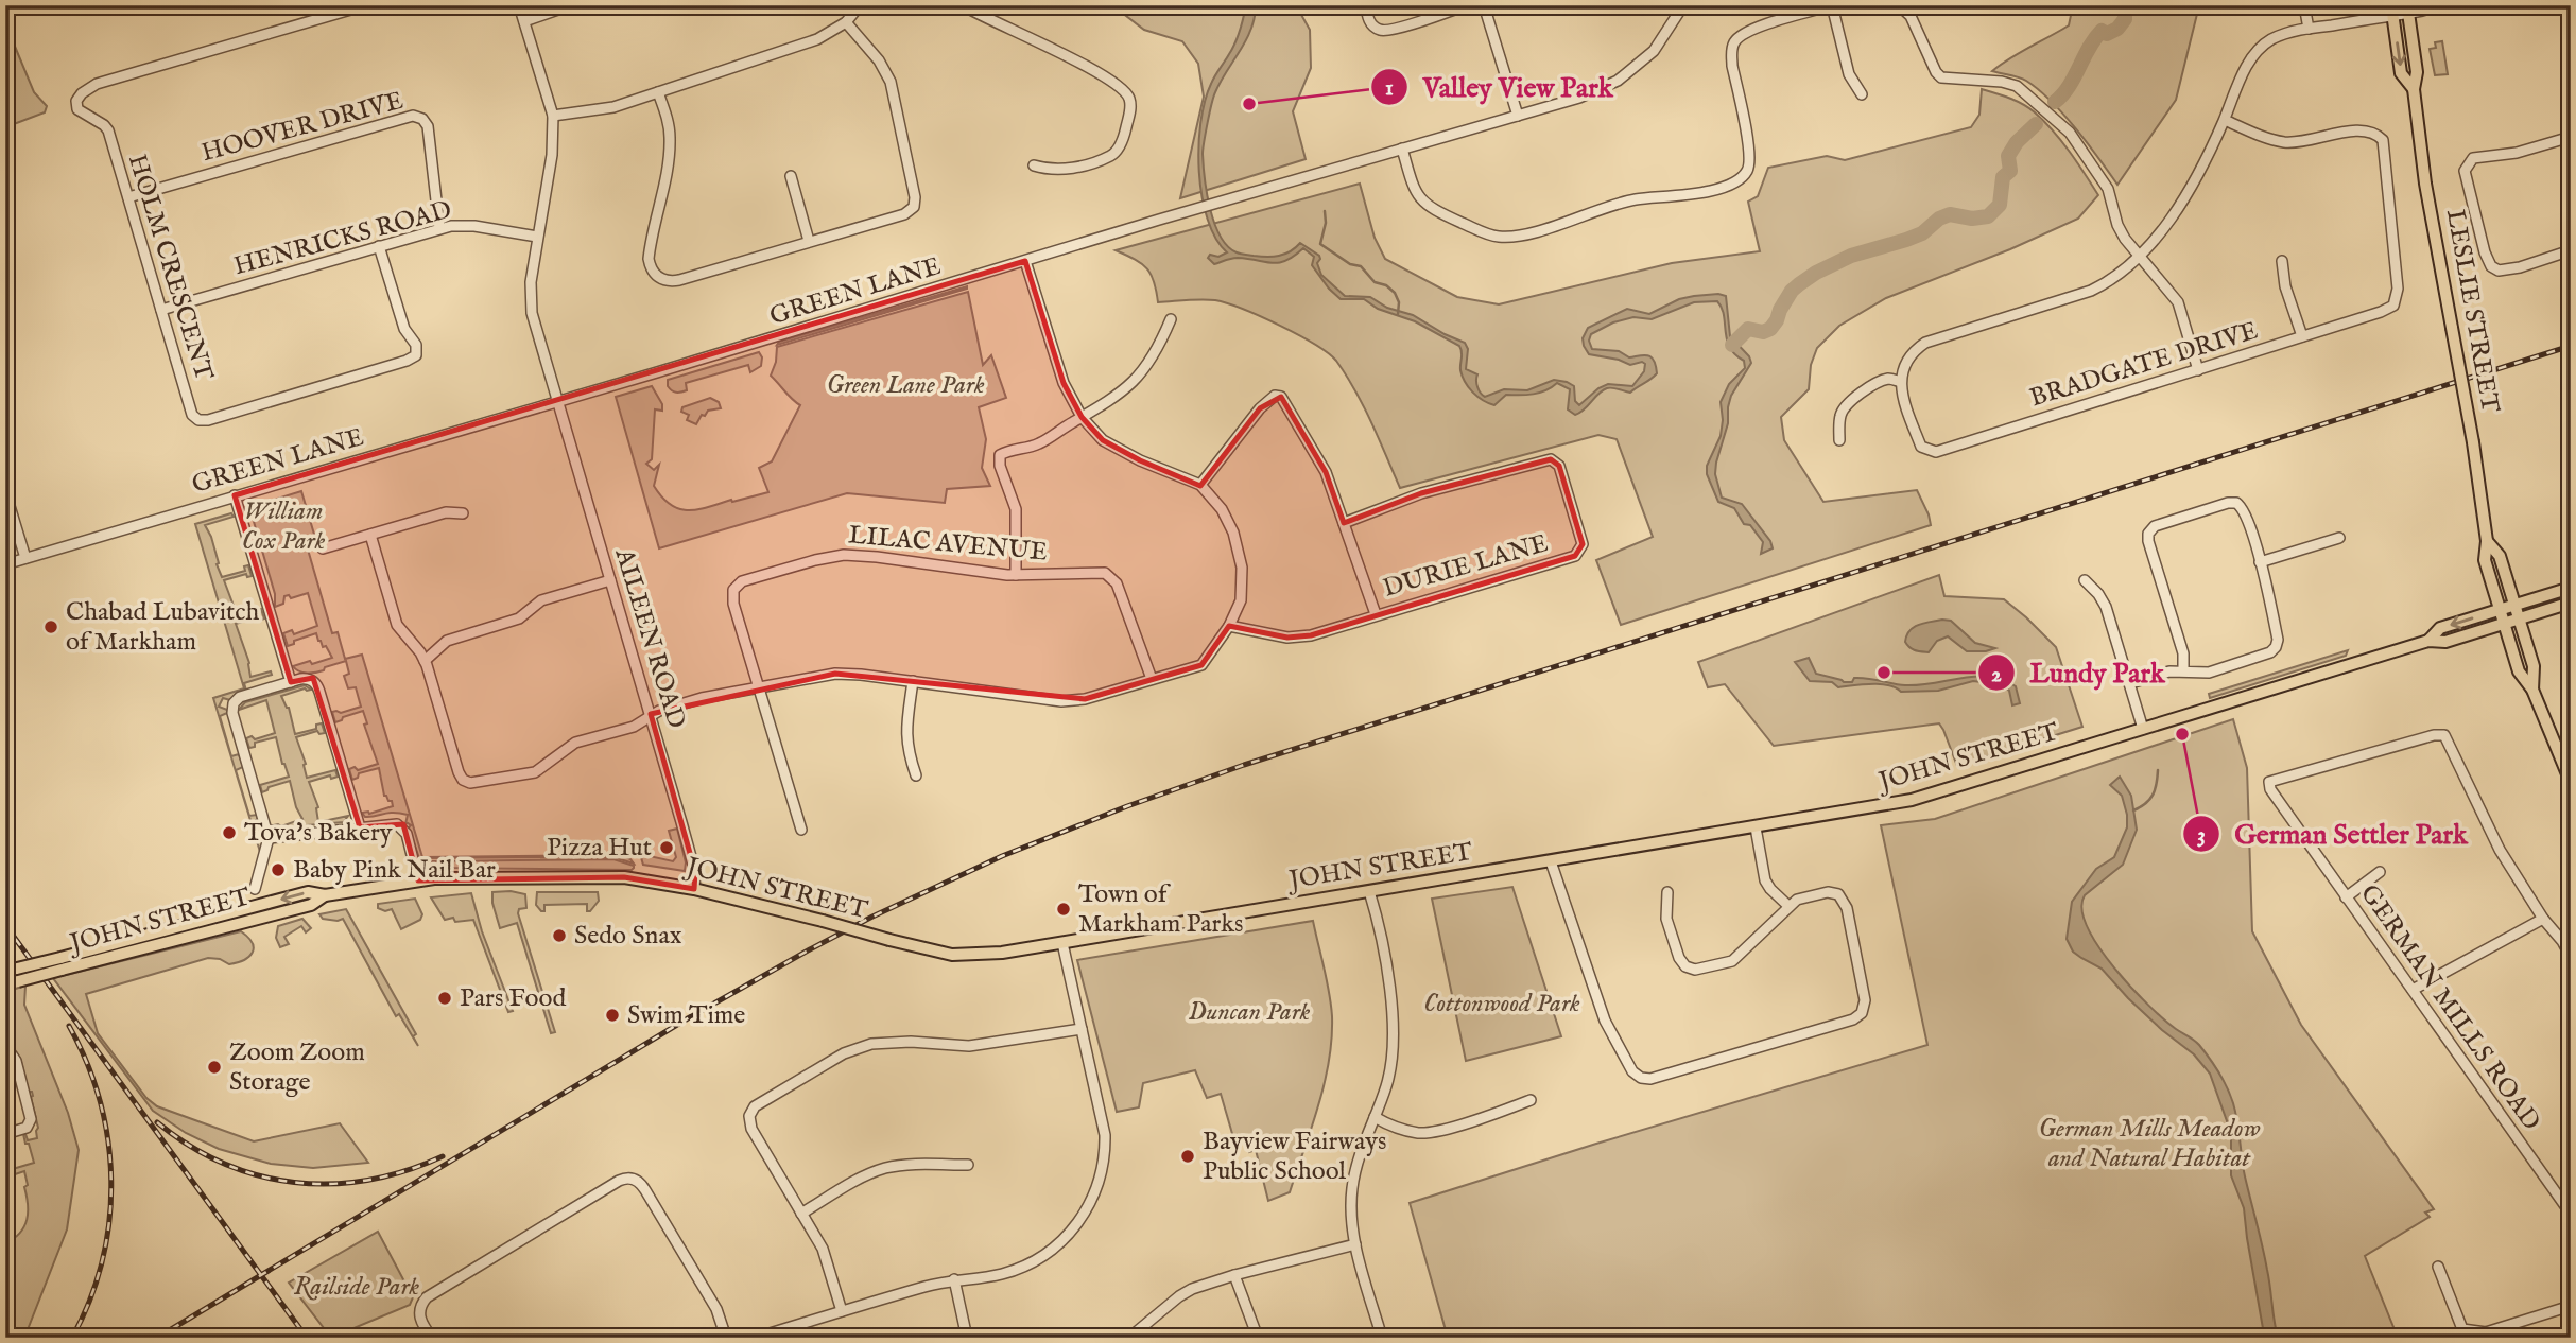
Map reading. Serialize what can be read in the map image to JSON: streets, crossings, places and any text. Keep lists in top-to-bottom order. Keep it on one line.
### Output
{"streets":{"main road":["LESLIE STREET","JOHN STREET"],"street":["HOOVER DRIVE","HENRICKS ROAD","HOLM CRESCENT","GREEN LANE","BRADGATE DRIVE","LILAC AVENUE","DURIE LANE","AILEEN ROAD","GERMAN MILLS ROAD"]},"crossings":[["HOOVER DRIVE","HENRICKS ROAD"],["HOOVER DRIVE","HOLM CRESCENT"],["HENRICKS ROAD","HOLM CRESCENT"],["HENRICKS ROAD","AILEEN ROAD"],["GREEN LANE","AILEEN ROAD"],["LESLIE STREET","JOHN STREET"],["AILEEN ROAD","JOHN STREET"]],"parks":["Green Lane Park","William Cox Park","Cottonwood Park","Duncan Park","German Mills Meadow and Natural Habitat","Railside Park"],"places":["Valley View Park","Chabad Lubavitch of Markham","Lundy Park","German Settler Park","Tova's Bakery","Pizza Hut","Baby Pink Nail Bar","Town of Markham Parks","Sedo Snax","Pars Food","Swim Time","Zoom Zoom Storage","Bayview Fairways Public School"]}
